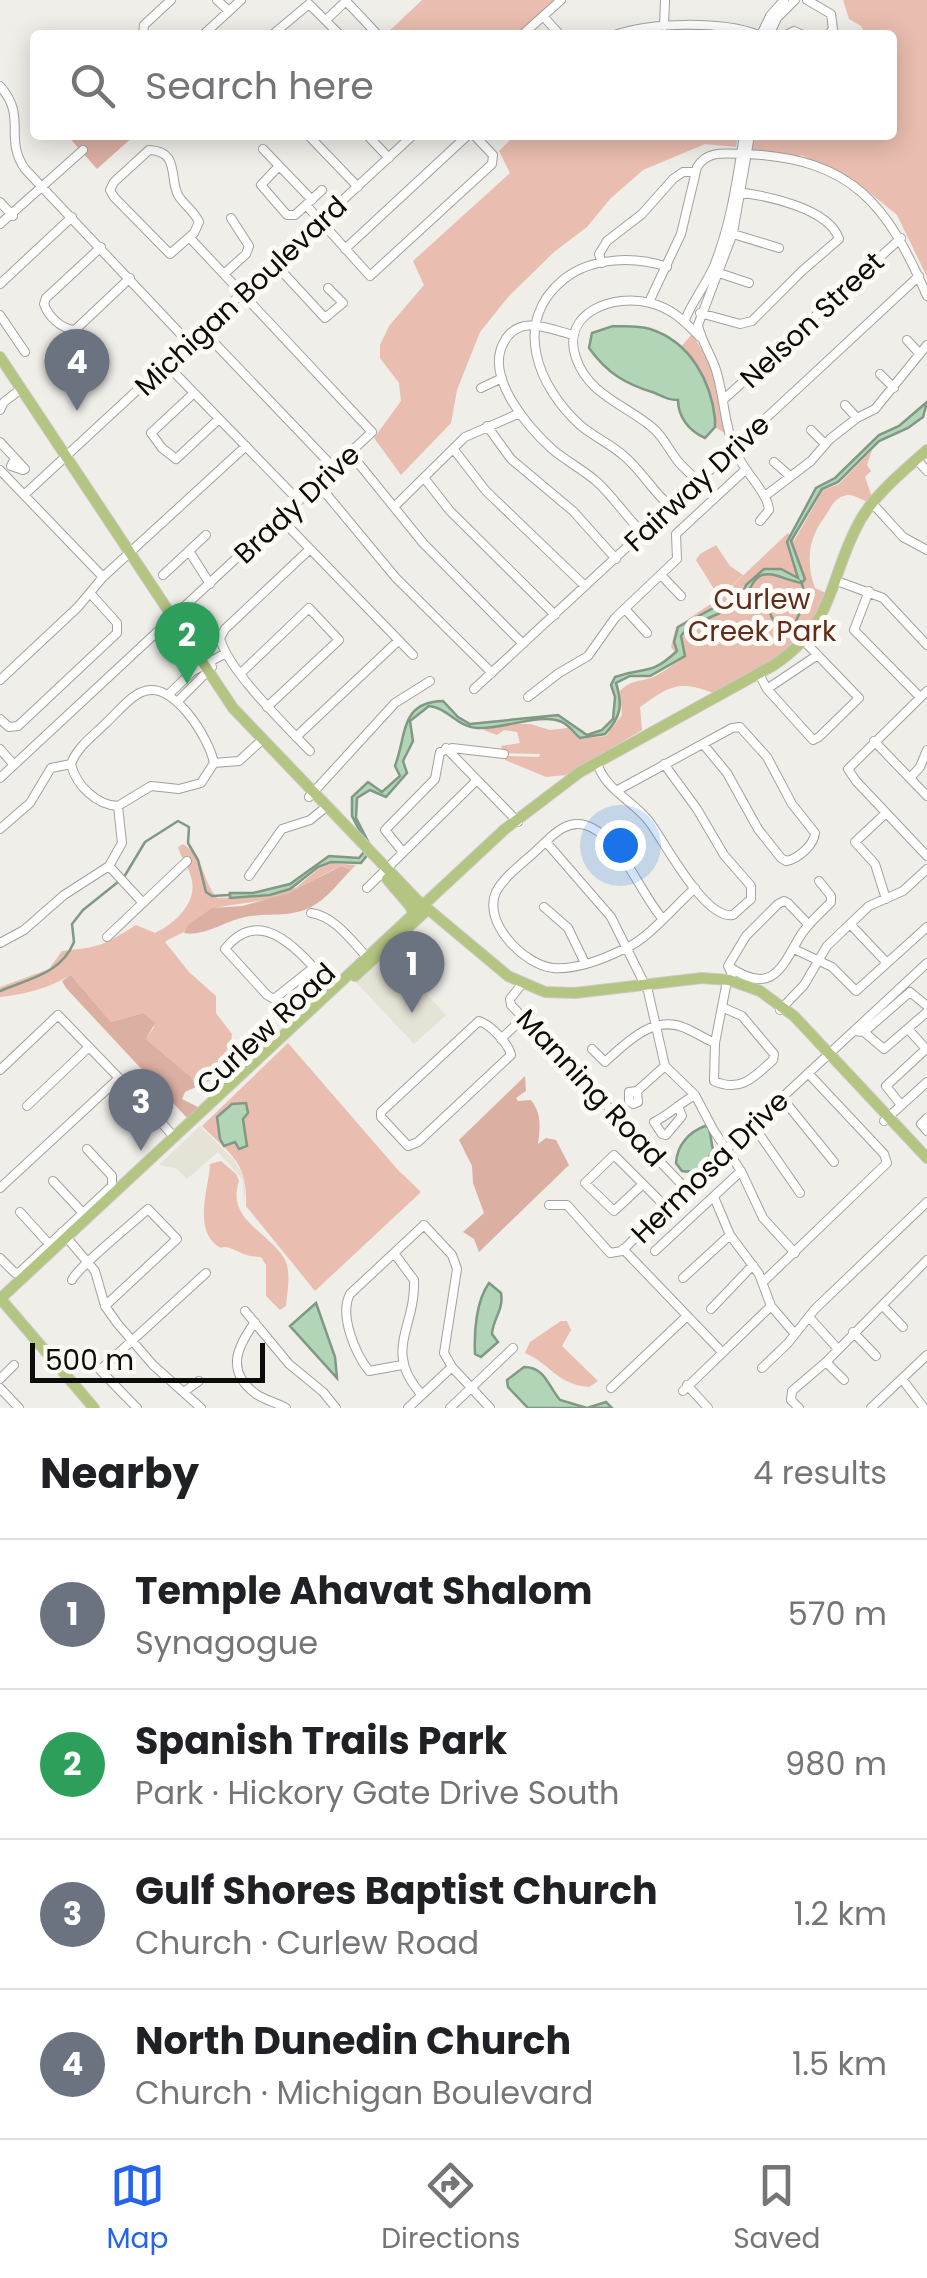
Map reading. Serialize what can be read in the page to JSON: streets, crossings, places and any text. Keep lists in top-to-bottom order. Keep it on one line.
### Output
{"streets":{"main road":["Curlew Road"],"street":["Michigan Boulevard","Nelson Street","Fairway Drive","Brady Drive","Manning Road","Hermosa Drive"]},"crossings":[["Michigan Boulevard","Brady Drive"],["Manning Road","Hermosa Drive"]],"parks":["Curlew Creek Park"],"scale_bar":"500 m","page":{"search":"Search here","pins":["4","2","1","3"],"scale":"500 m","heading":["Nearby","4 results"],"list":[{"mark":"1","name":"Temple Ahavat Shalom","note":"Synagogue","value":"570 m"},{"mark":"2","name":"Spanish Trails Park","note":"Park · Hickory Gate Drive South","value":"980 m"},{"mark":"3","name":"Gulf Shores Baptist Church","note":"Church · Curlew Road","value":"1.2 km"},{"mark":"4","name":"North Dunedin Church","note":"Church · Michigan Boulevard","value":"1.5 km"}],"nav":["Map","Directions","Saved"]}}
